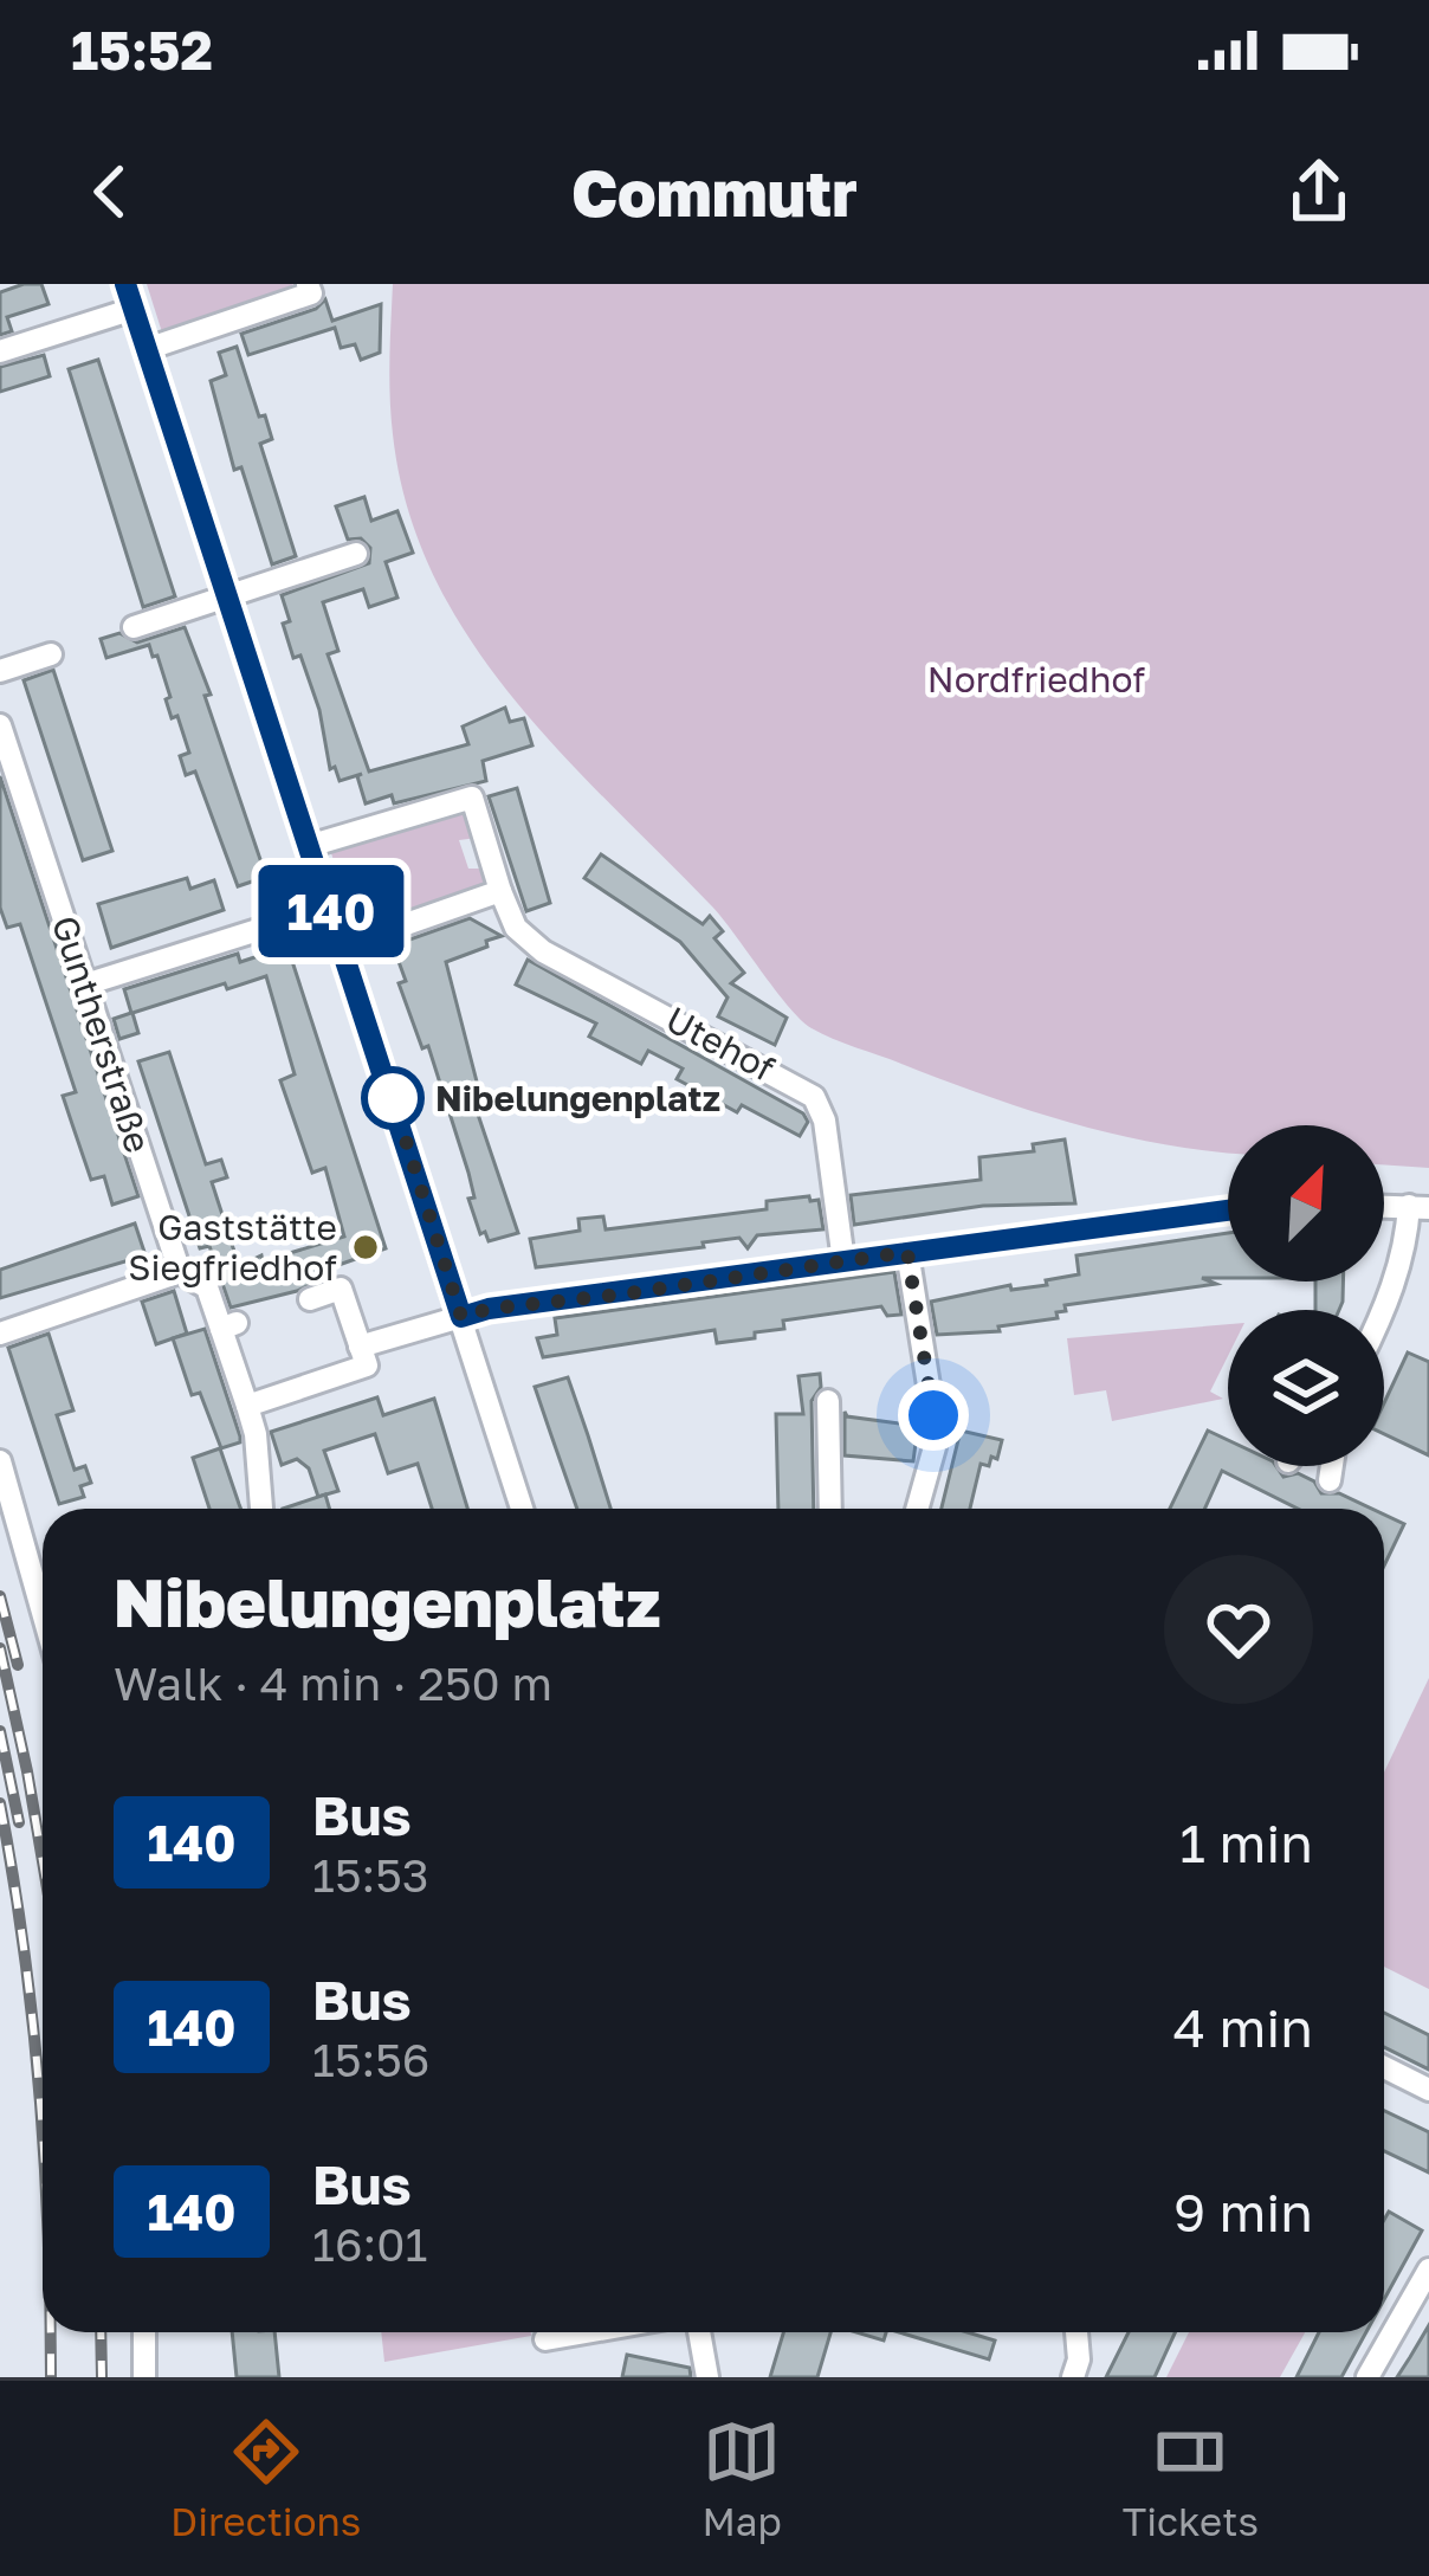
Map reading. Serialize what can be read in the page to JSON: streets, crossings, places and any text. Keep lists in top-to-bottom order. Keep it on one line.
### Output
{"streets":{"street":["Guntherstraße","Utehof"]},"parks":["Nordfriedhof"],"places":["Nibelungenplatz","Gaststätte Siegfriedhof"],"lines":["bus line 140"],"north":"top right","page":{"status":"15:52","header":"Commutr","on_map":"140","heading":["Nibelungenplatz","Walk · 4 min · 250 m"],"list":[{"mark":"140","name":"Bus","note":"15:53","value":"1 min"},{"mark":"140","name":"Bus","note":"15:56","value":"4 min"},{"mark":"140","name":"Bus","note":"16:01","value":"9 min"}],"tabs":["Directions","Map","Tickets"]}}
